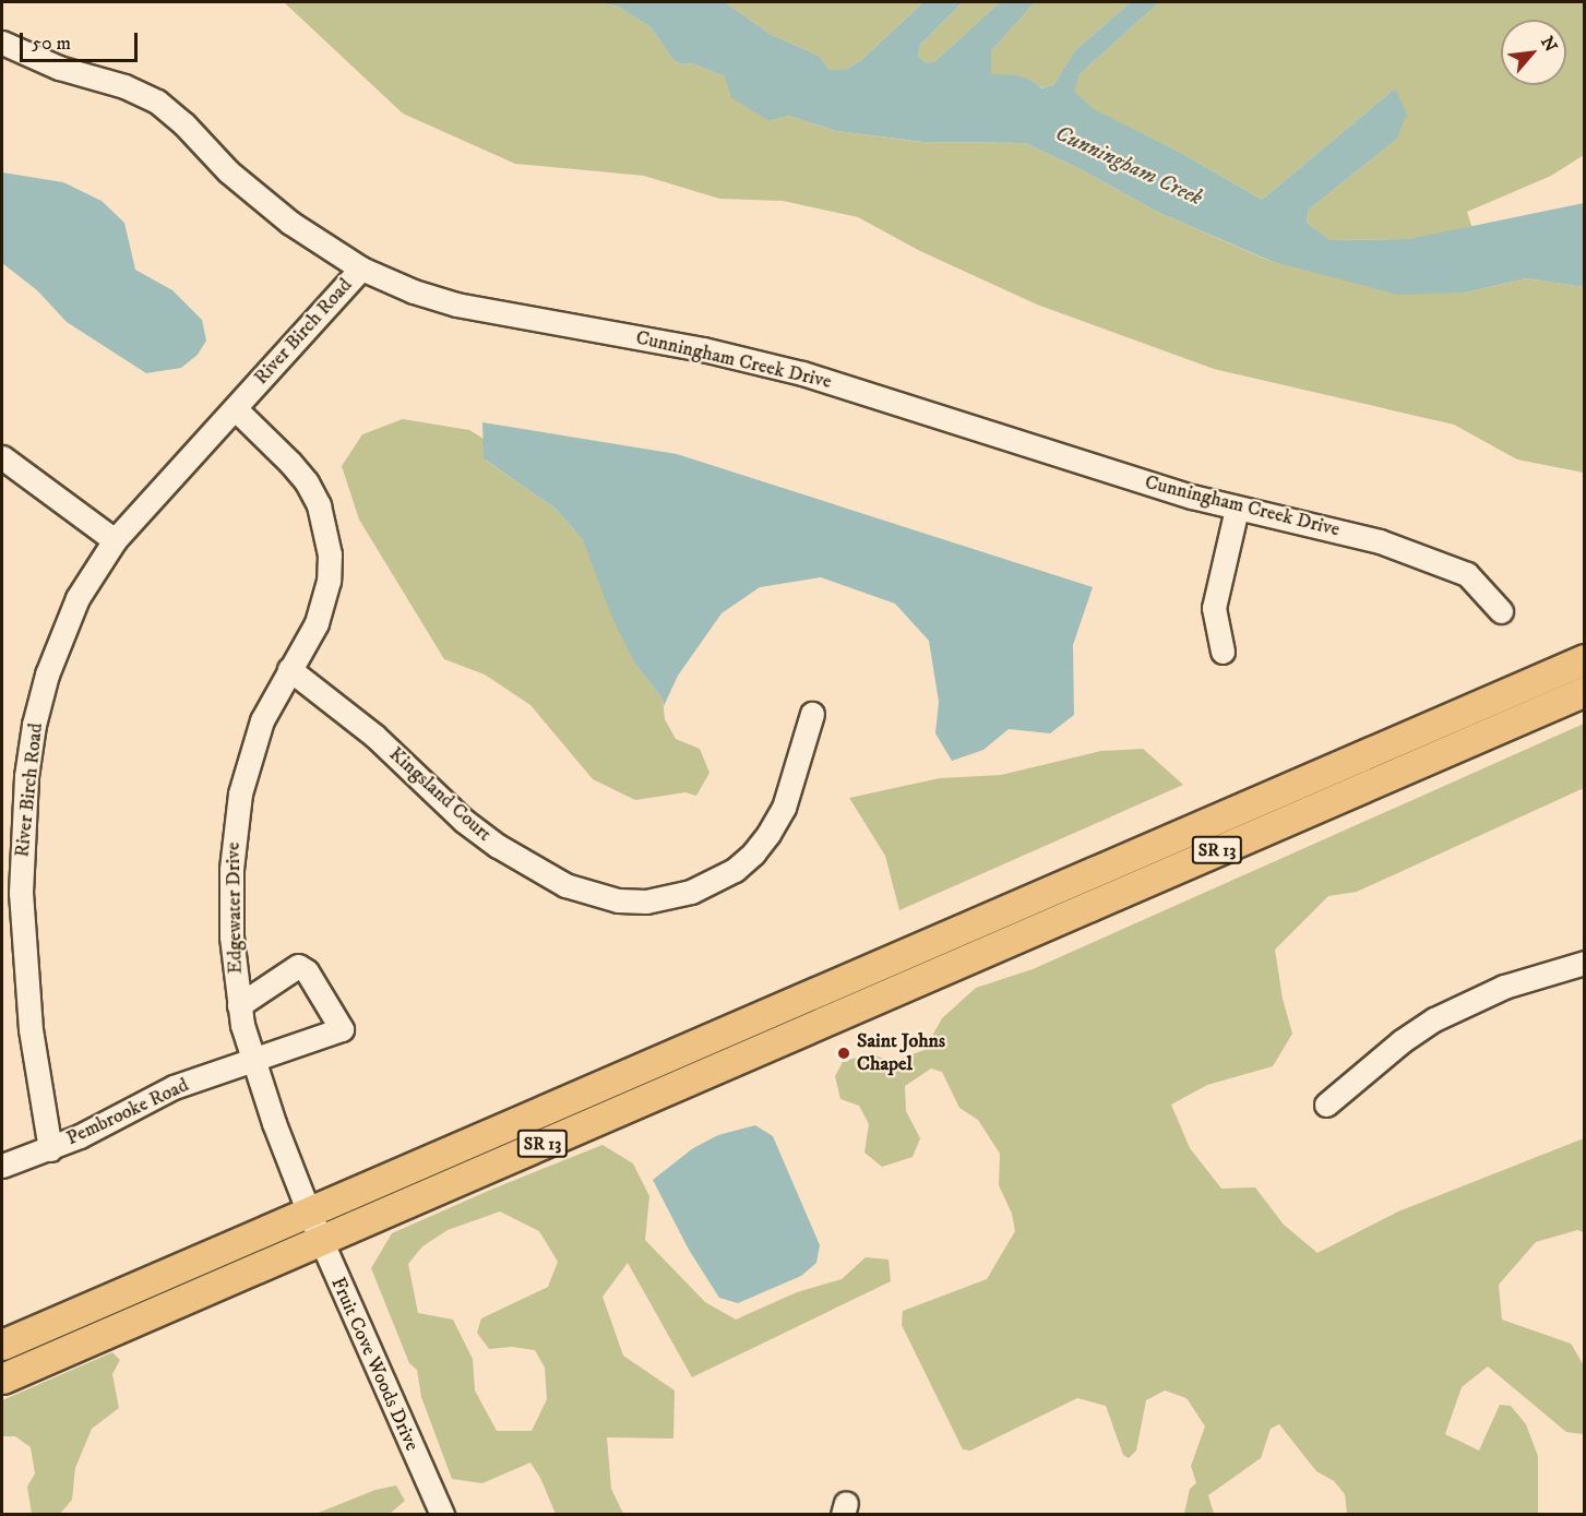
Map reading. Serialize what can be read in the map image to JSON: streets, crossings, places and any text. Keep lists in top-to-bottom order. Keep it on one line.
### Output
{"streets":{"main road":["SR 13"],"street":["River Birch Road","Cunningham Creek Drive","Kingsland Court","Edgewater Drive","Pembrooke Road","Fruit Cove Woods Drive"]},"crossings":[["River Birch Road","Cunningham Creek Drive"],["River Birch Road","Edgewater Drive"],["River Birch Road","Pembrooke Road"],["Kingsland Court","Edgewater Drive"],["SR 13","Edgewater Drive"],["SR 13","Fruit Cove Woods Drive"],["Edgewater Drive","Pembrooke Road"],["Edgewater Drive","Fruit Cove Woods Drive"]],"water":["Cunningham Creek"],"places":["Saint Johns Chapel"],"scale_bar":"50 m","north":"top right"}
